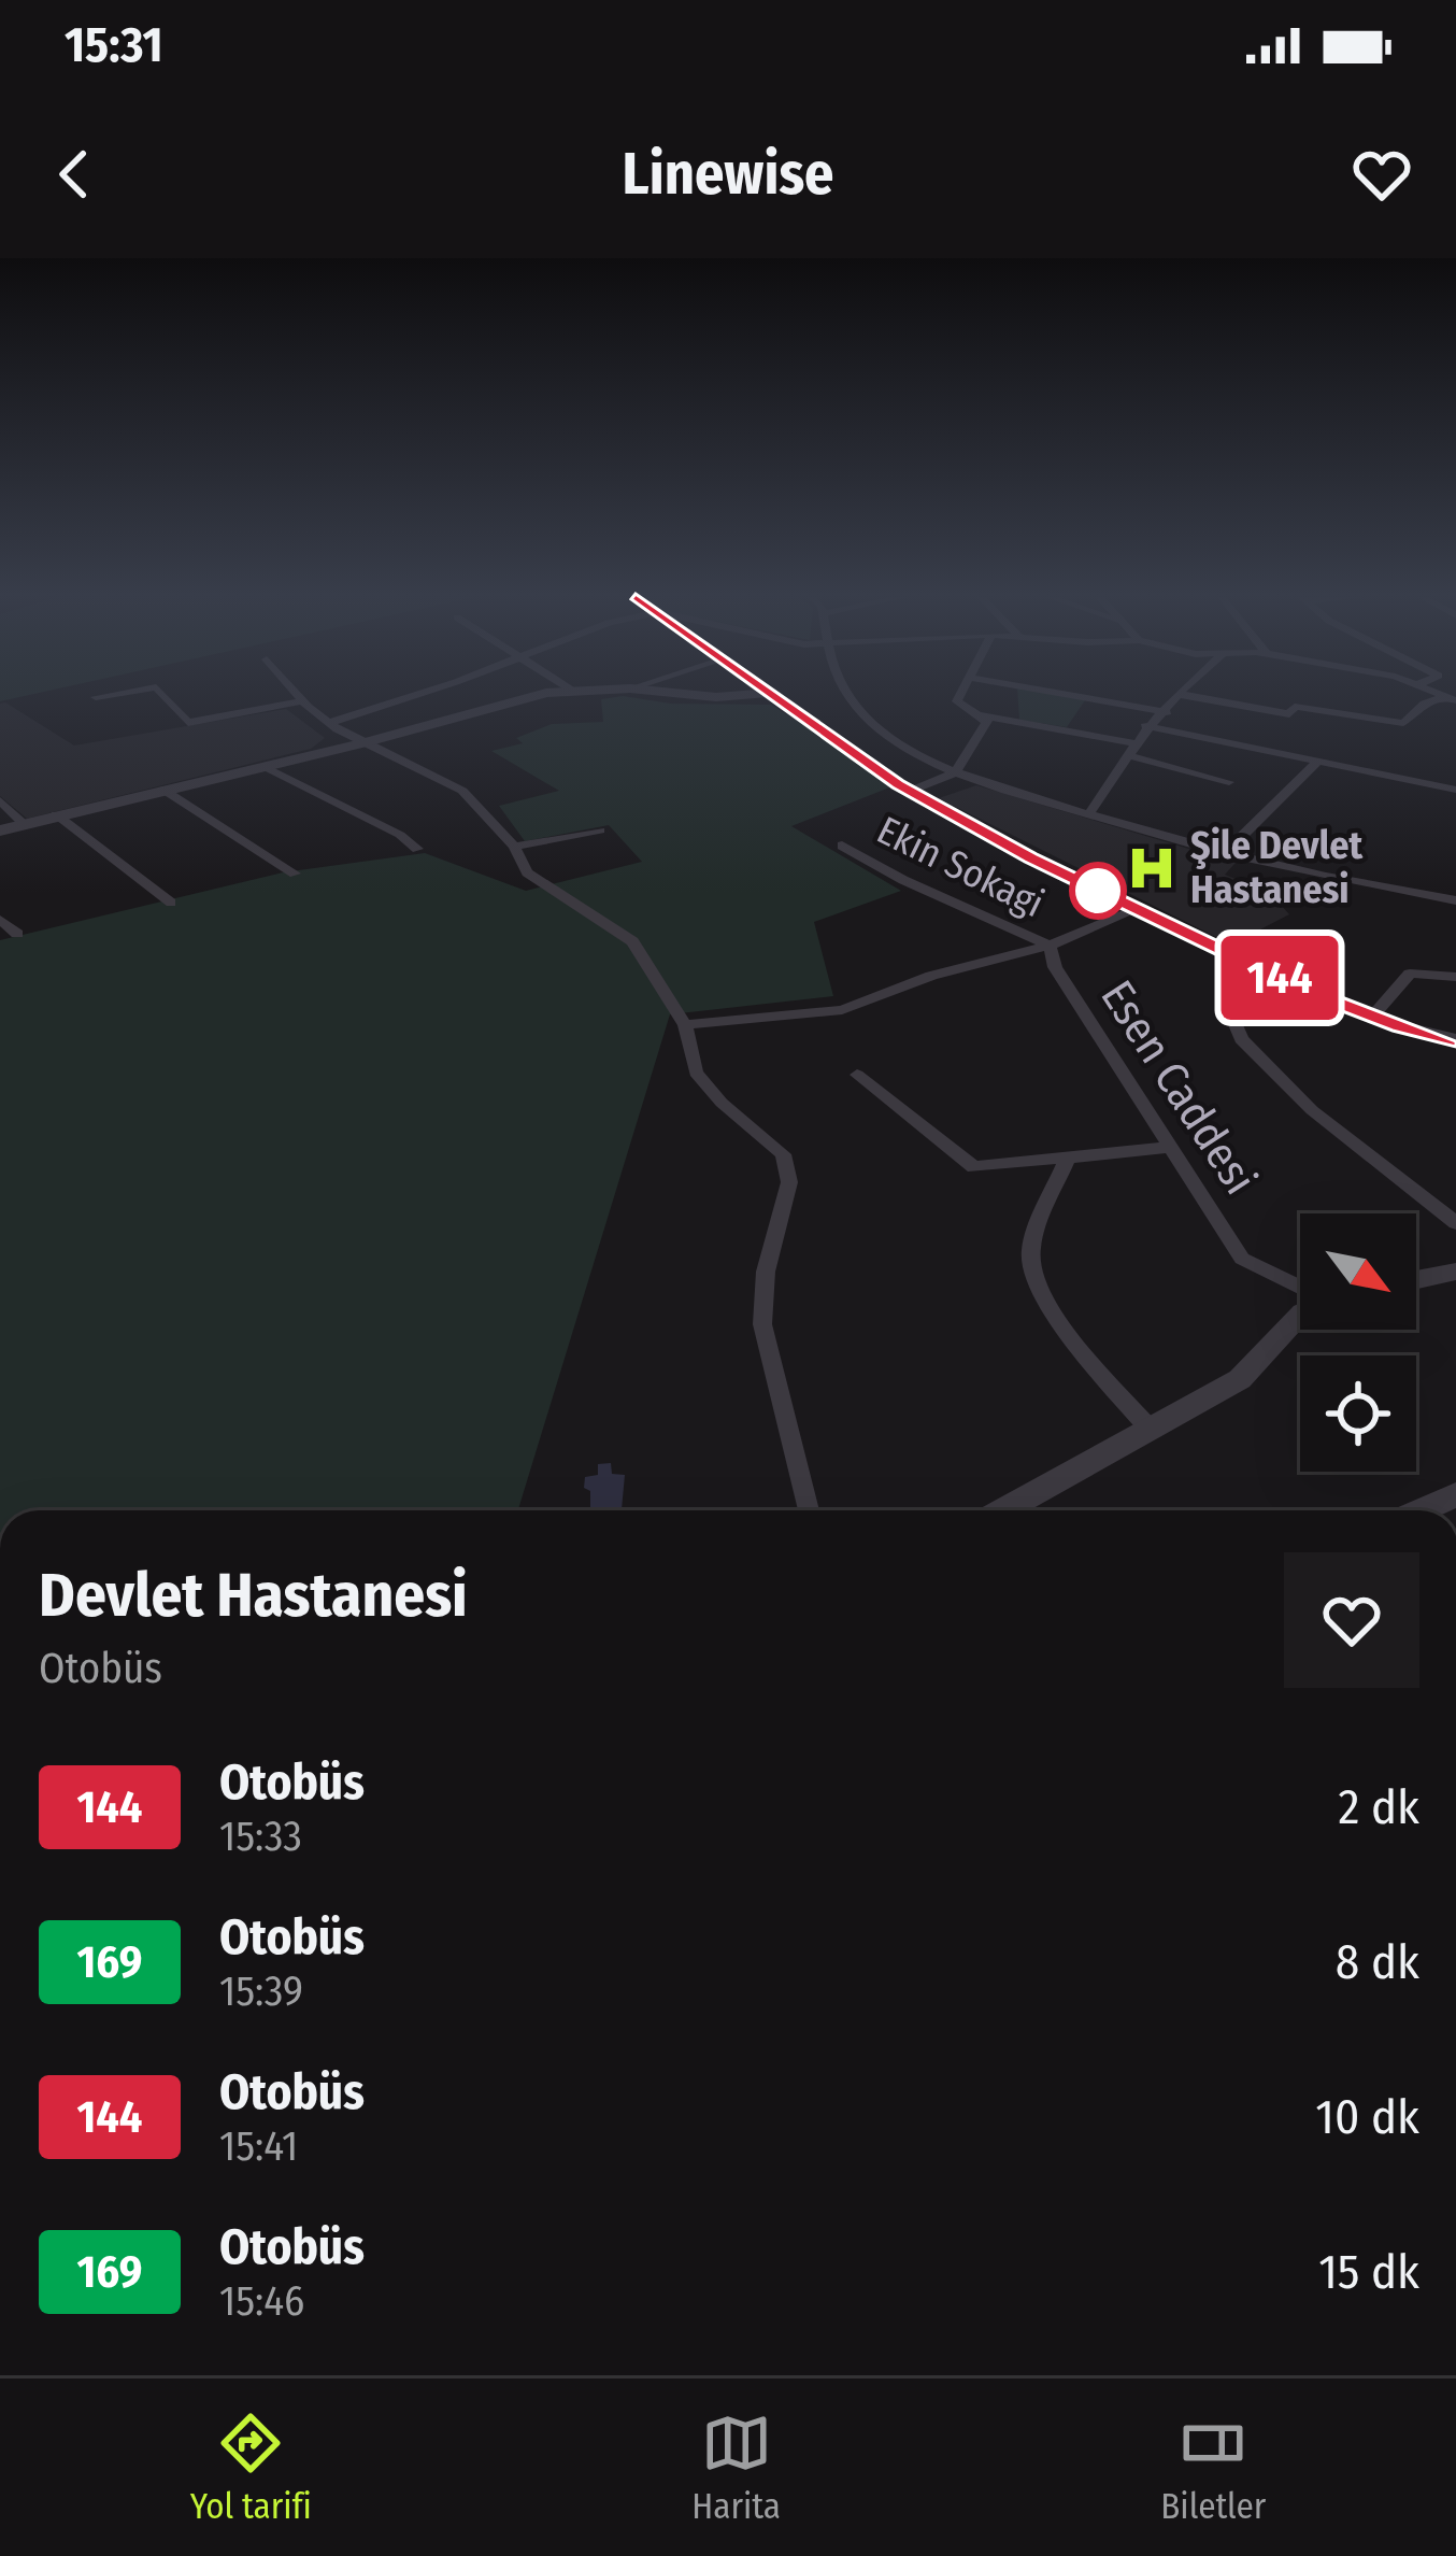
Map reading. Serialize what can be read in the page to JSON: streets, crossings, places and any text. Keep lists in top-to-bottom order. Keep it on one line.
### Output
{"streets":{"street":["Ekin Sokagi","Esen Caddesi"]},"crossings":[["Ekin Sokagi","Esen Caddesi"]],"places":{"hospital":["Şile Devlet Hastanesi"]},"lines":["bus line 144"],"north":"bottom right","page":{"status":"15:31","header":"Linewise","on_map":"144","heading":["Devlet Hastanesi","Otobüs"],"list":[{"mark":"144","name":"Otobüs","note":"15:33","value":"2 dk"},{"mark":"169","name":"Otobüs","note":"15:39","value":"8 dk"},{"mark":"144","name":"Otobüs","note":"15:41","value":"10 dk"},{"mark":"169","name":"Otobüs","note":"15:46","value":"15 dk"}],"tabs":["Yol tarifi","Harita","Biletler"]}}
